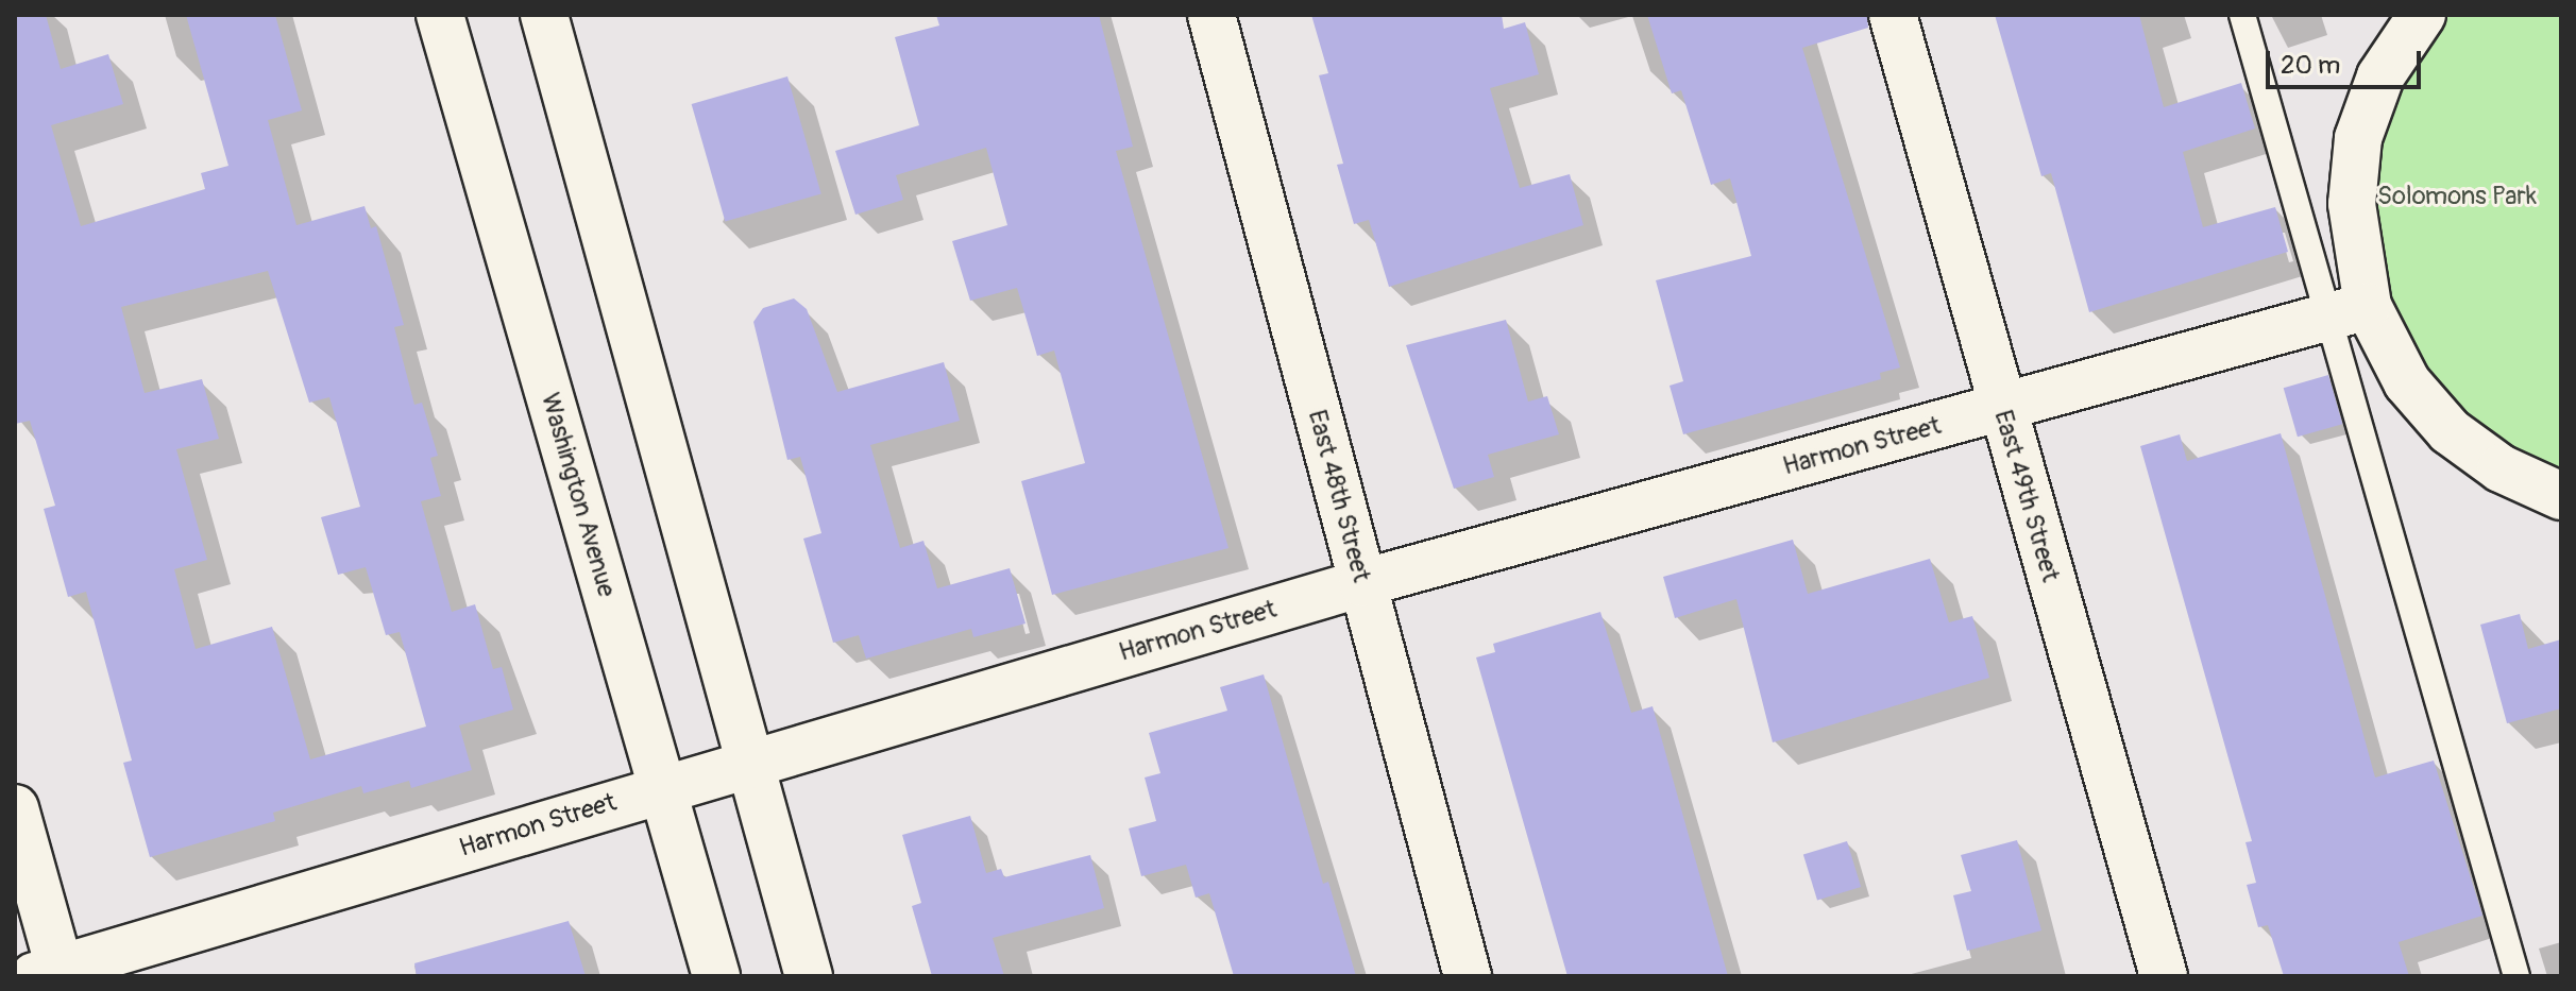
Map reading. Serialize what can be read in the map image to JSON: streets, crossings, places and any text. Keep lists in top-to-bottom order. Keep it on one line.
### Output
{"streets":{"street":["Harmon Street","Washington Avenue","East 48th Street","East 49th Street"]},"crossings":[["Harmon Street","Washington Avenue"],["Harmon Street","East 48th Street"],["Harmon Street","East 49th Street"]],"parks":["Solomons Park"],"scale_bar":"20 m"}
